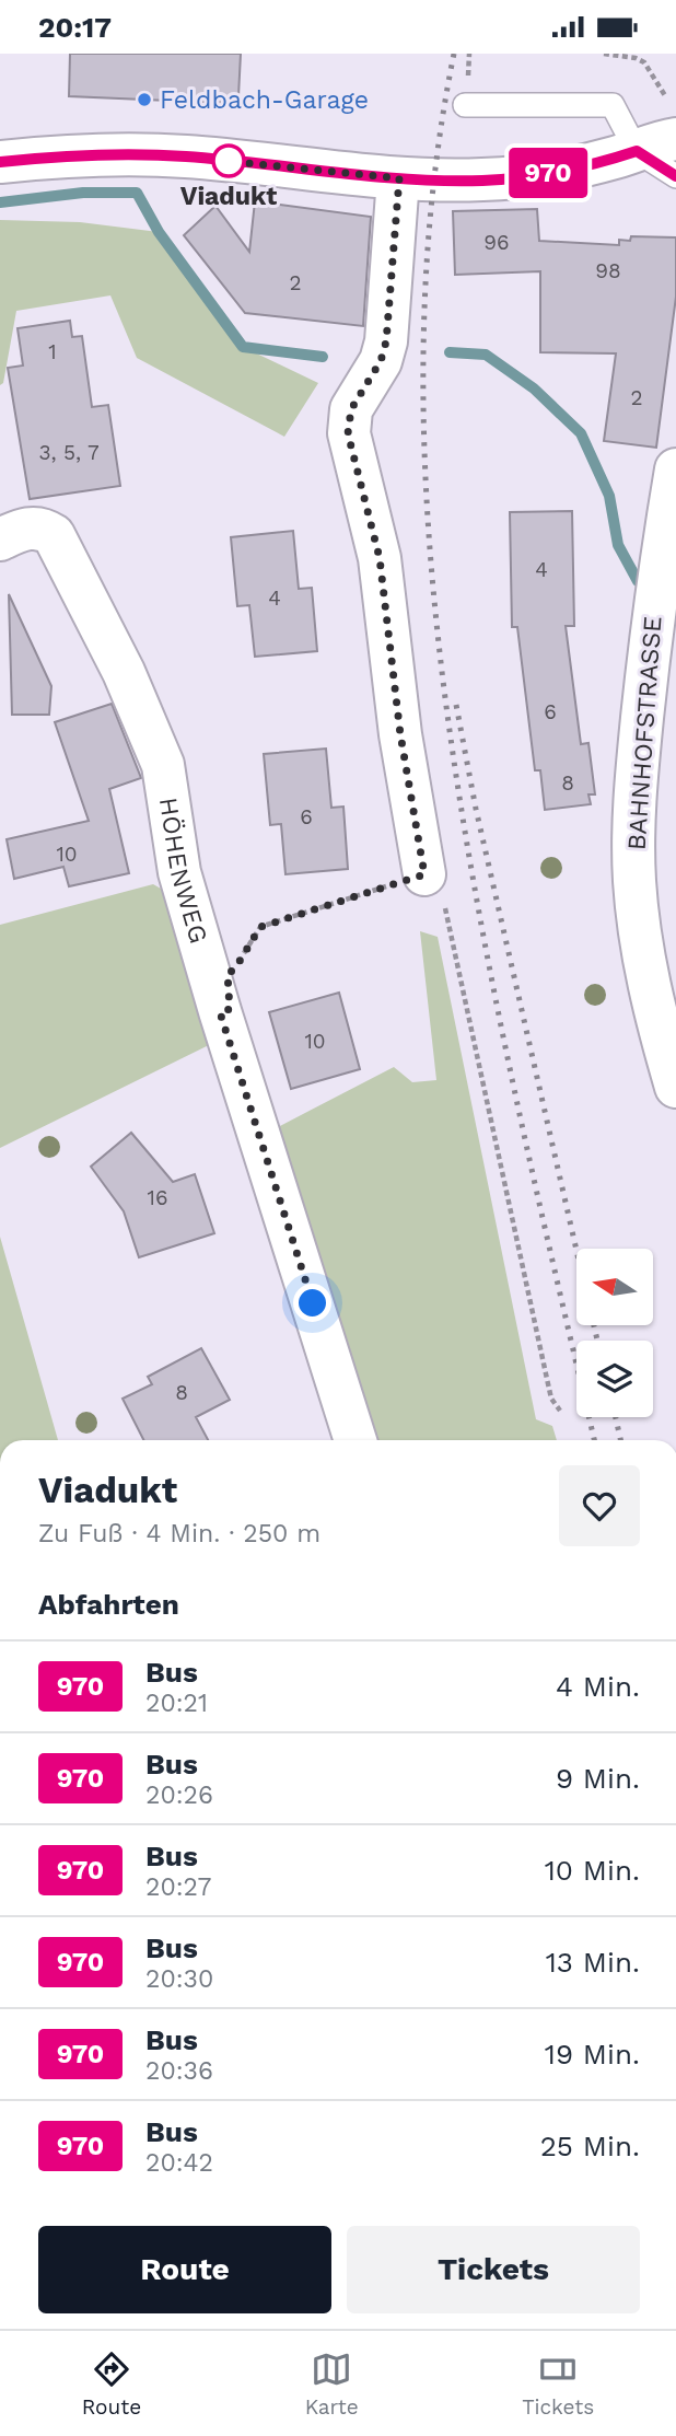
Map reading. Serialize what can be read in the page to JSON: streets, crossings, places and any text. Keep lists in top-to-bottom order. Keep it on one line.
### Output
{"streets":{"street":["BAHNHOFSTRASSE","HÖHENWEG"]},"places":["Feldbach-Garage","Viadukt"],"lines":["bus line 970"],"house_numbers":["96","98","2","1","2","3, 5, 7","4","4","6","8","6","10","10","16","8"],"north":"left","page":{"status":"20:17","on_map":"970","heading":[["Viadukt","Zu Fuß · 4 Min. · 250 m"],"Abfahrten"],"list":[{"mark":"970","name":"Bus","note":"20:21","value":"4 Min."},{"mark":"970","name":"Bus","note":"20:26","value":"9 Min."},{"mark":"970","name":"Bus","note":"20:27","value":"10 Min."},{"mark":"970","name":"Bus","note":"20:30","value":"13 Min."},{"mark":"970","name":"Bus","note":"20:36","value":"19 Min."},{"mark":"970","name":"Bus","note":"20:42","value":"25 Min."}],"buttons":["Route","Tickets"],"tabs":["Route","Karte","Tickets"]}}
